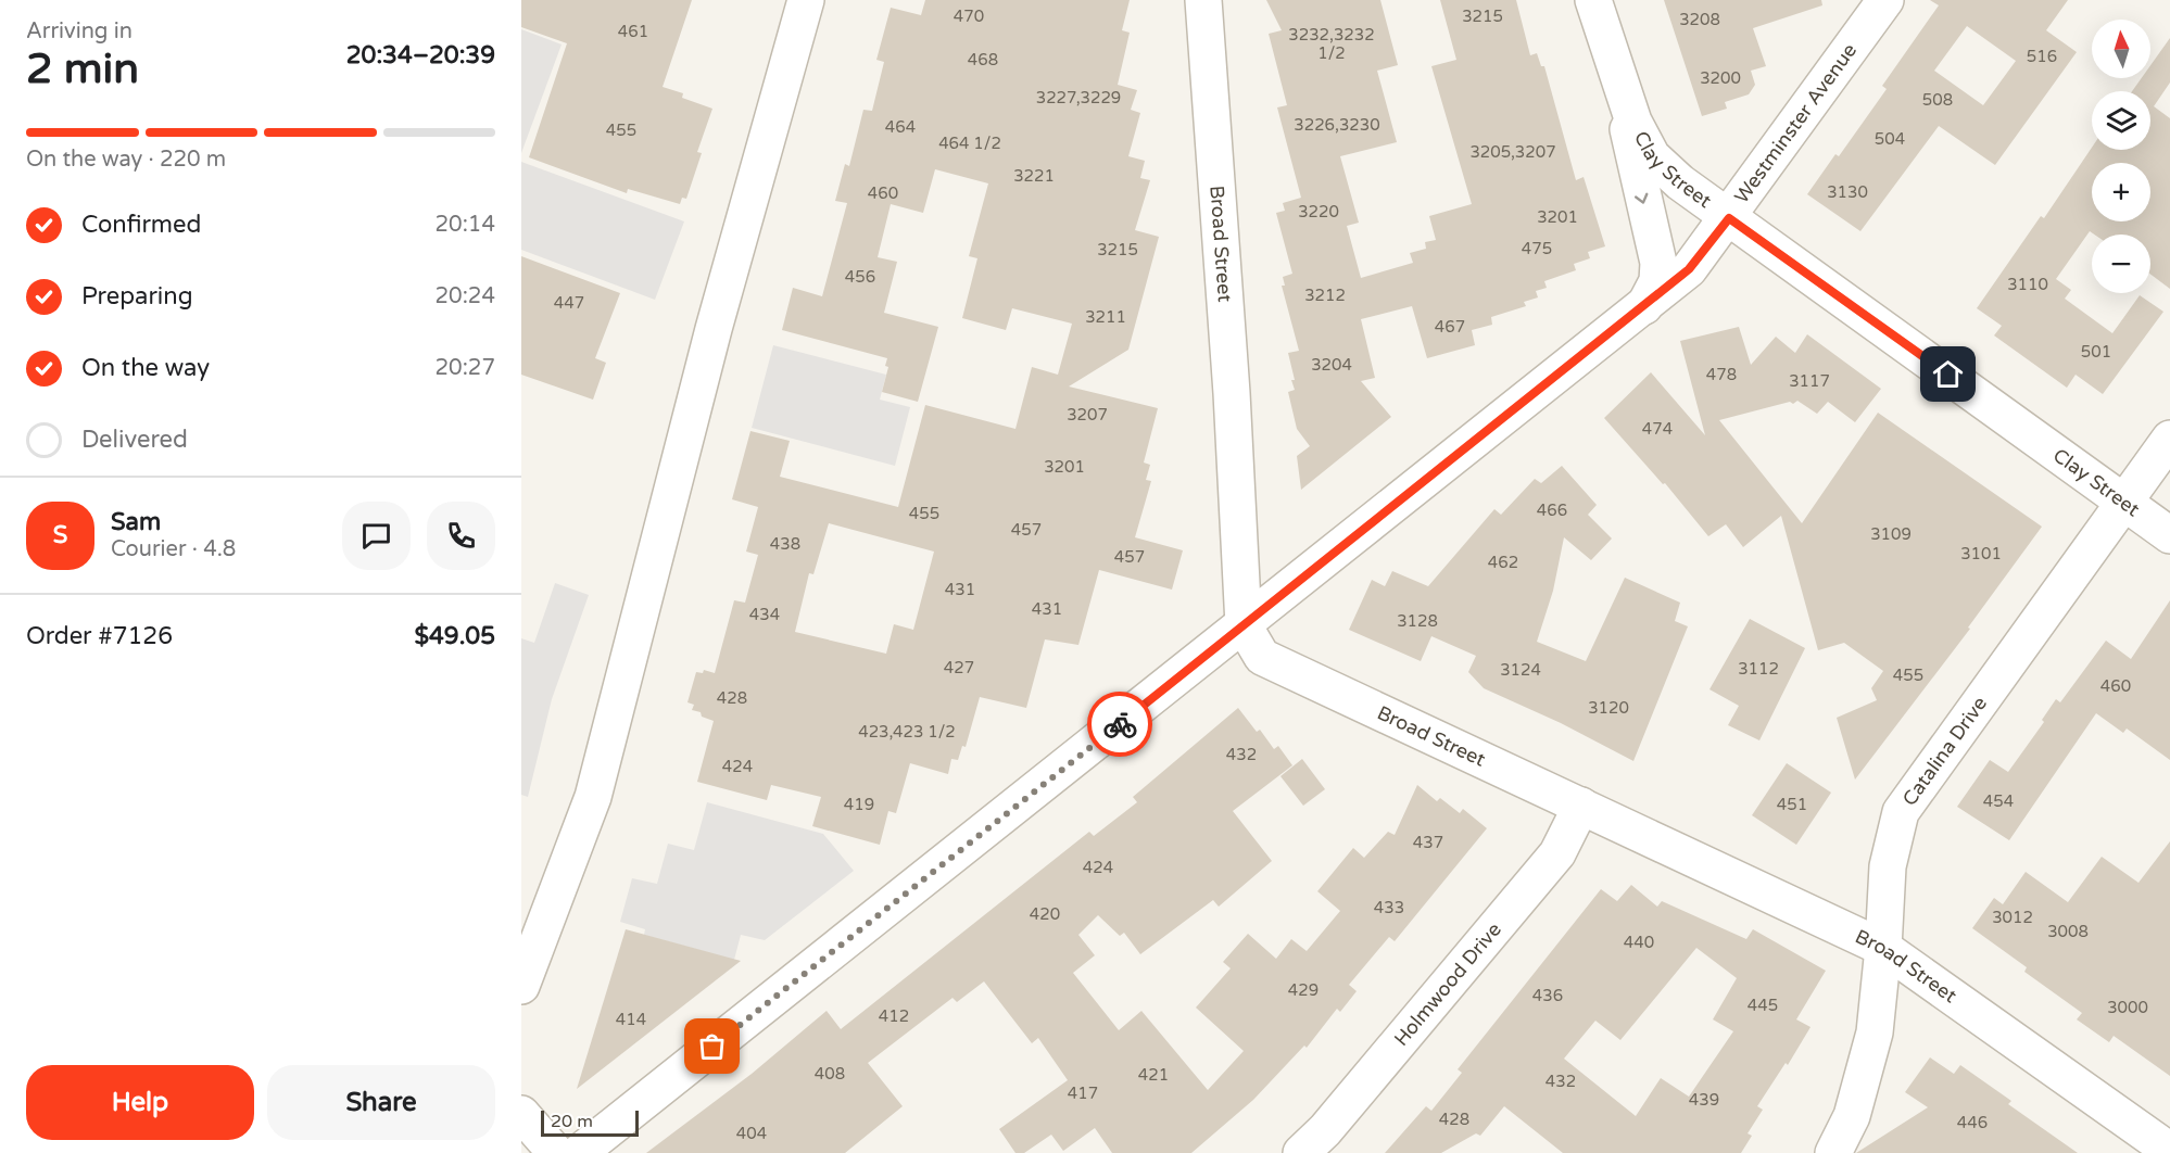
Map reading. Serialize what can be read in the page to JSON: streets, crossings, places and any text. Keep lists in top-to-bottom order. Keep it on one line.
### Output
{"streets":{"street":["Westminster Avenue","Clay Street","Broad Street","Catalina Drive","Holmwood Drive"]},"crossings":[["Westminster Avenue","Clay Street"],["Westminster Avenue","Broad Street"],["Clay Street","Catalina Drive"],["Broad Street","Catalina Drive"],["Broad Street","Holmwood Drive"]],"house_numbers":["470","3215","3208","461","3232,3232 1/2","516","468","3200","3227,3229","508","3226,3230","464","455","504","464 1/2","3205,3207","3221","3130","460","3220","3201","475","3215","456","3110","3212","447","3211","467","501","3204","478","3117","3207","474","3201","466","455","457","3109","438","3101","457","462","431","431","434","3128","427","3112","3124","455","460","428","3120","423,423 1/2","432","424","454","419","451","437","424","433","420","3012","3008","440","429","436","445","3000","412","414","408","421","432","417","439","428","446","404"],"scale_bar":"20 m","north":"top","page":{"heading":["2 min","Arriving in","20:34–20:39"],"panel":["Sam","Courier · 4.8","Order #7126","$49.05"],"map_buttons":["+","−"],"bar":"On the way · 220 m","list":[["Confirmed","20:14"],["Preparing","20:24"],["On the way","20:27"],"Delivered"],"round":"S","buttons":["Help","Share"],"scale":"20 m"}}
